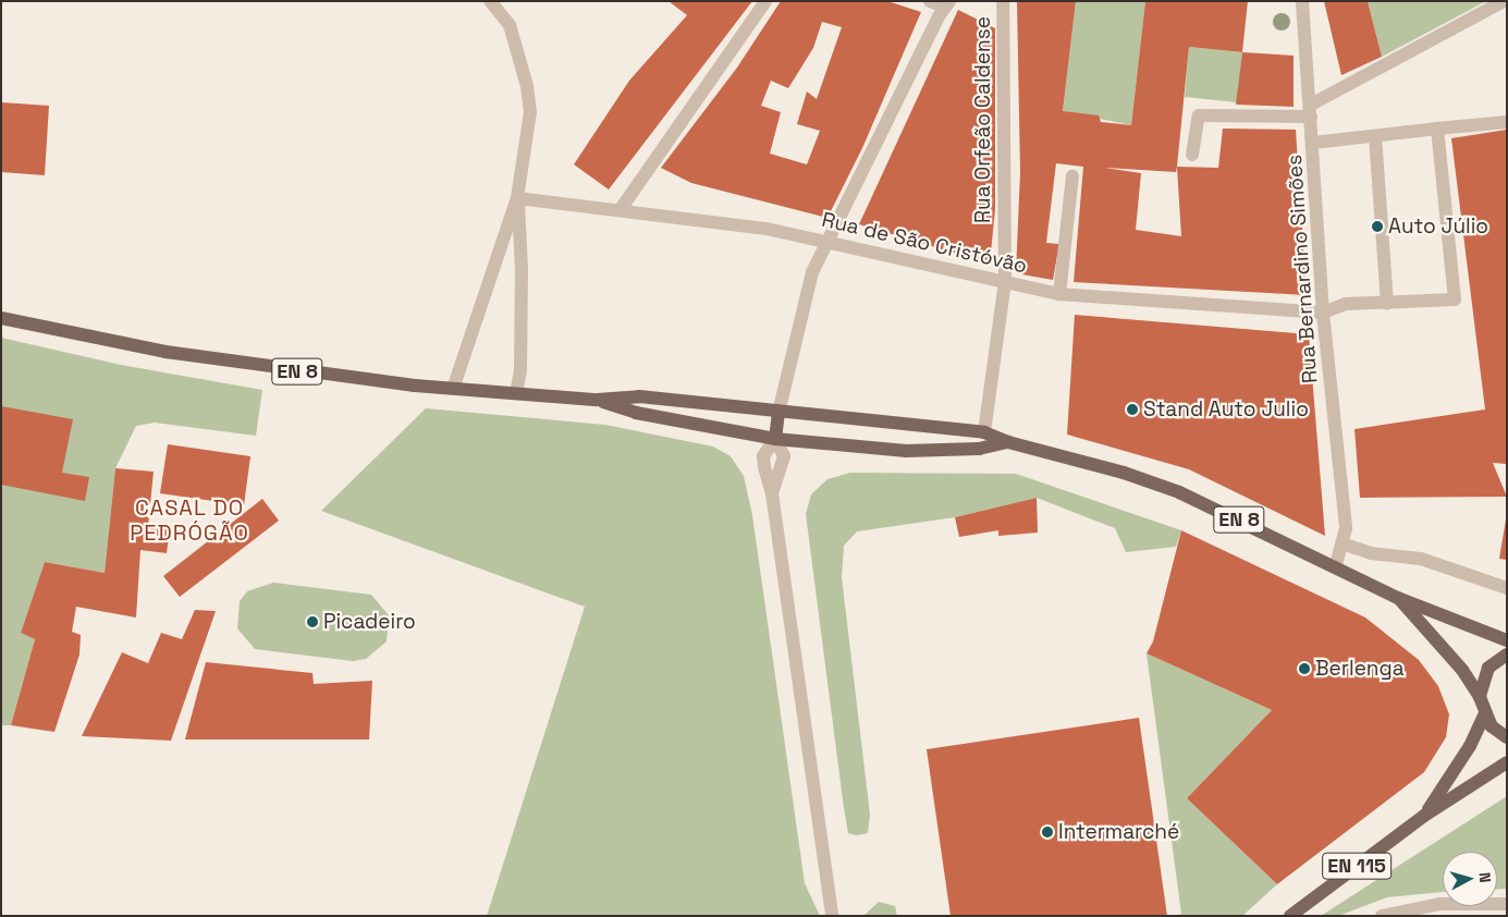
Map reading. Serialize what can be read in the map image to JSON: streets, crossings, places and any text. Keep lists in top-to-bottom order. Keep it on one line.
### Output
{"streets":{"main road":["EN 8","EN 115"],"street":["Rua Orfeão Caldense","Rua de São Cristóvão","Rua Bernardino Simões"]},"crossings":[["Rua Orfeão Caldense","Rua de São Cristóvão"],["Rua Orfeão Caldense","EN 8"],["Rua de São Cristóvão","Rua Bernardino Simões"],["Rua Bernardino Simões","EN 8"],["EN 8","EN 115"]],"districts":["CASAL DO PEDRÓGÃO"],"places":["Auto Júlio","Stand Auto Julio","Picadeiro","Berlenga","Intermarché"],"north":"right"}
